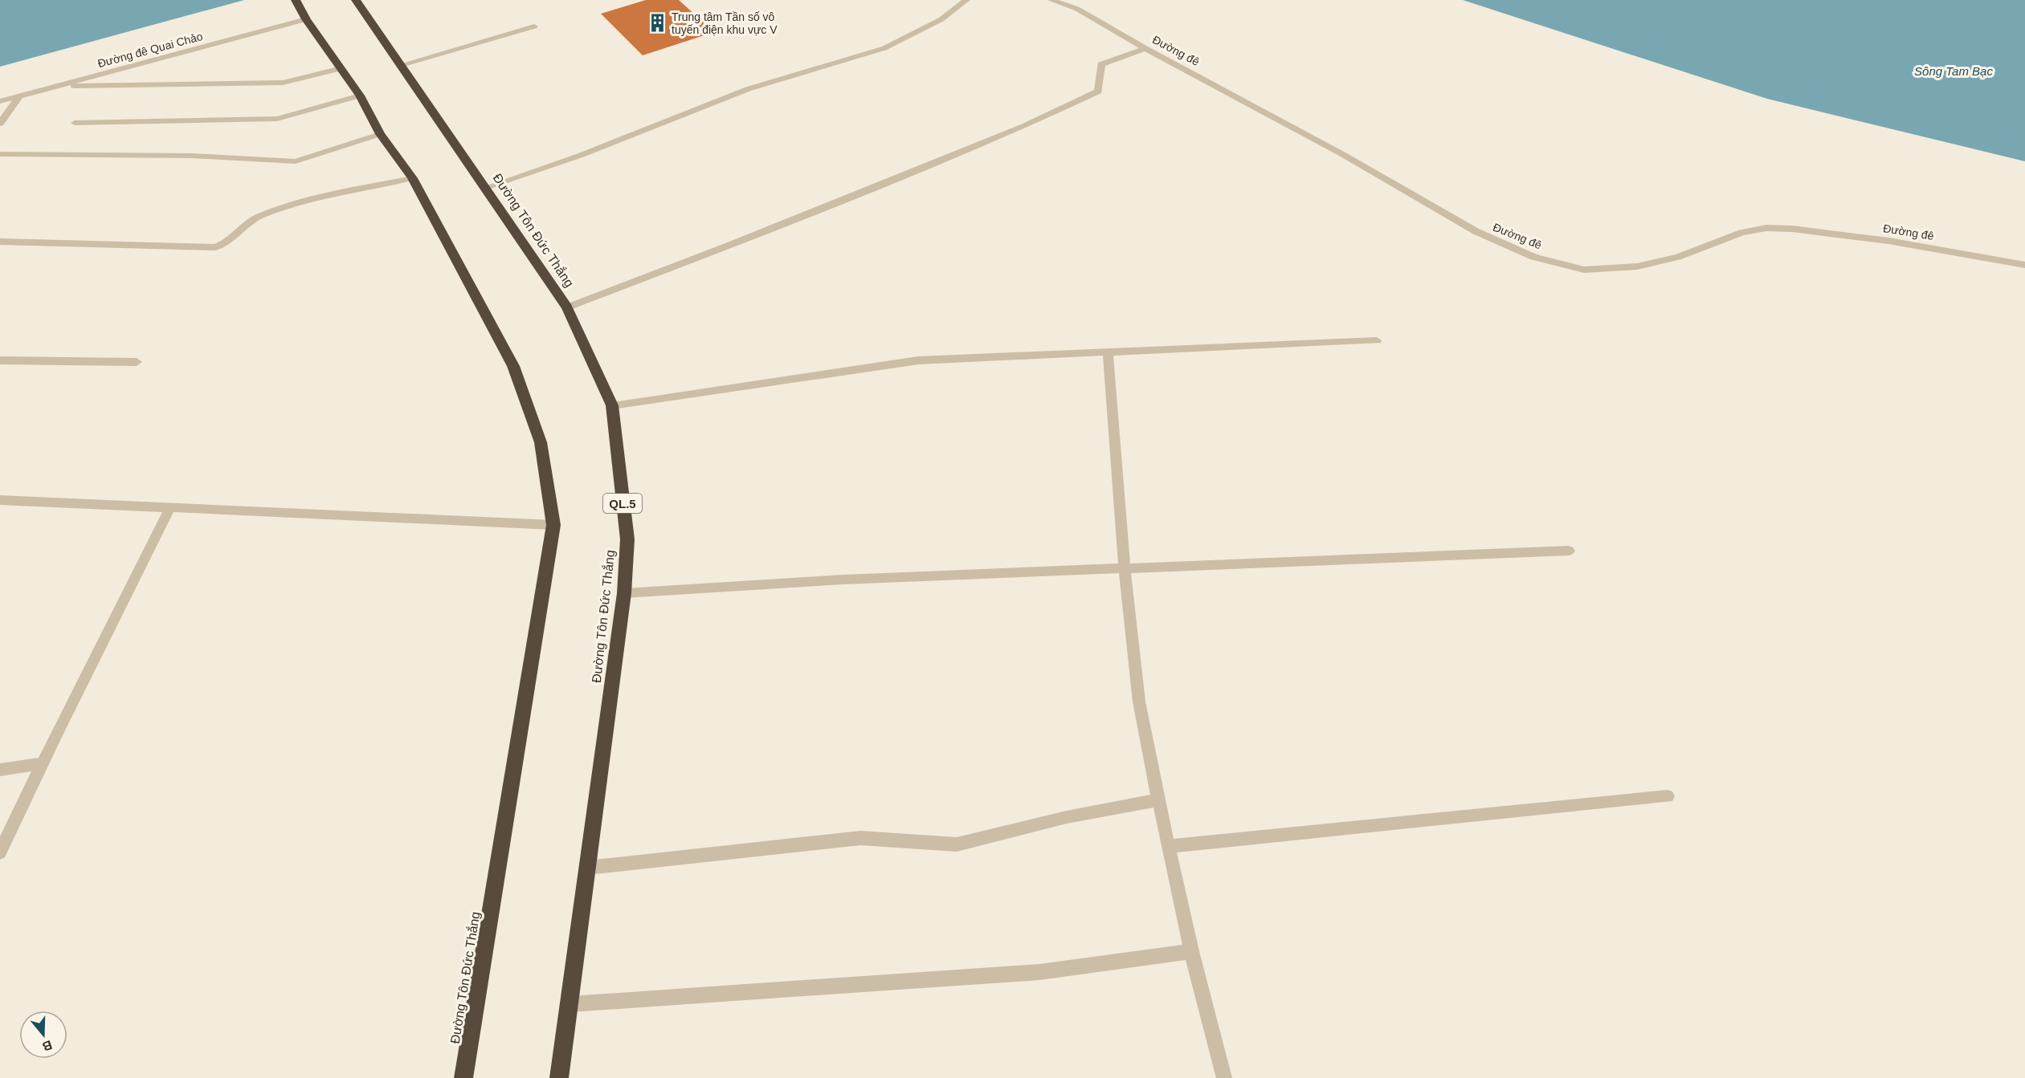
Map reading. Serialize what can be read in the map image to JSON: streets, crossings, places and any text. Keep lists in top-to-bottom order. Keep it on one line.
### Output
{"streets":{"highway":["Đường Tôn Đức Thắng","QL.5"],"street":["Đường đê Quai Chảo","Đường đê"]},"crossings":[["Đường đê Quai Chảo","Đường Tôn Đức Thắng"]],"water":["Sông Tam Bạc"],"places":{"building":["Trung tâm Tần số vô tuyến điện khu vực V"]},"north":"bottom"}
